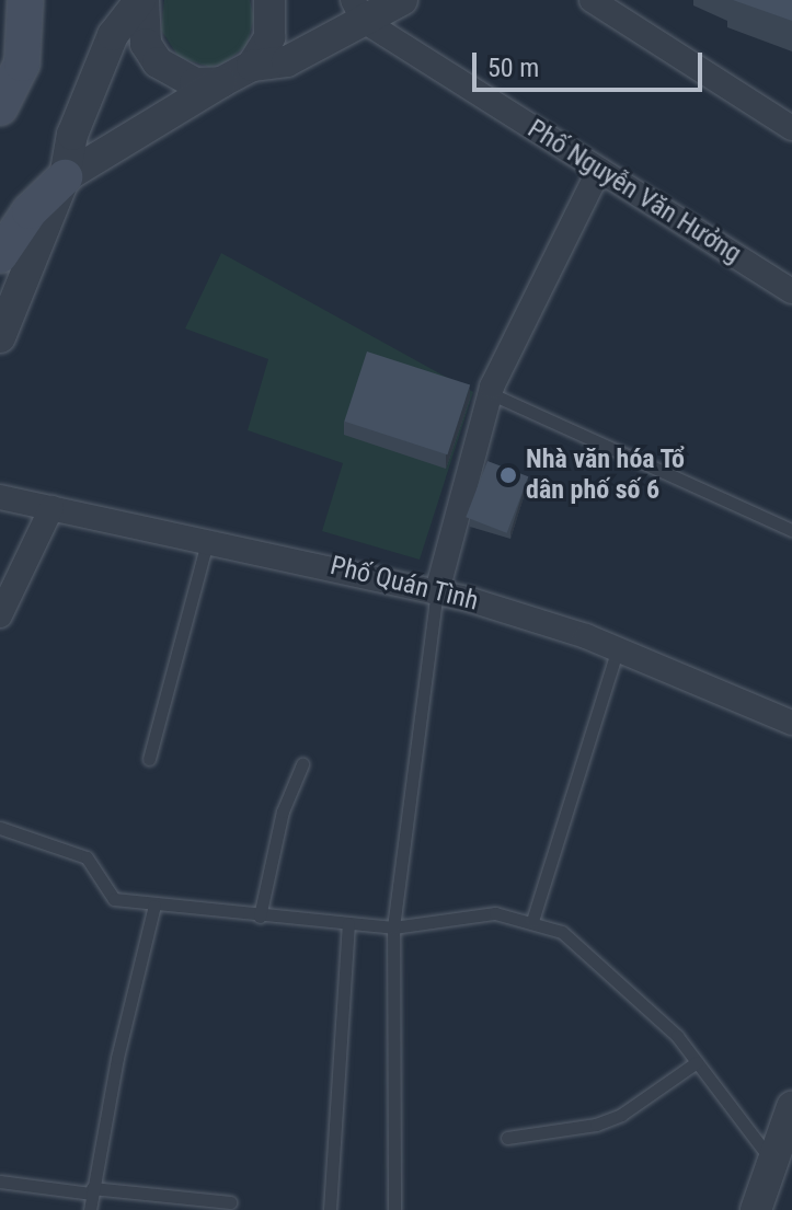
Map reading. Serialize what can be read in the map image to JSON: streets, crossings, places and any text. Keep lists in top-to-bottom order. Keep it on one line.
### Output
{"streets":{"street":["Phố Nguyễn Văn Hưởng","Phố Quán Tình"]},"places":["Nhà văn hóa Tổ dân phố số 6"],"scale_bar":"50 m"}
